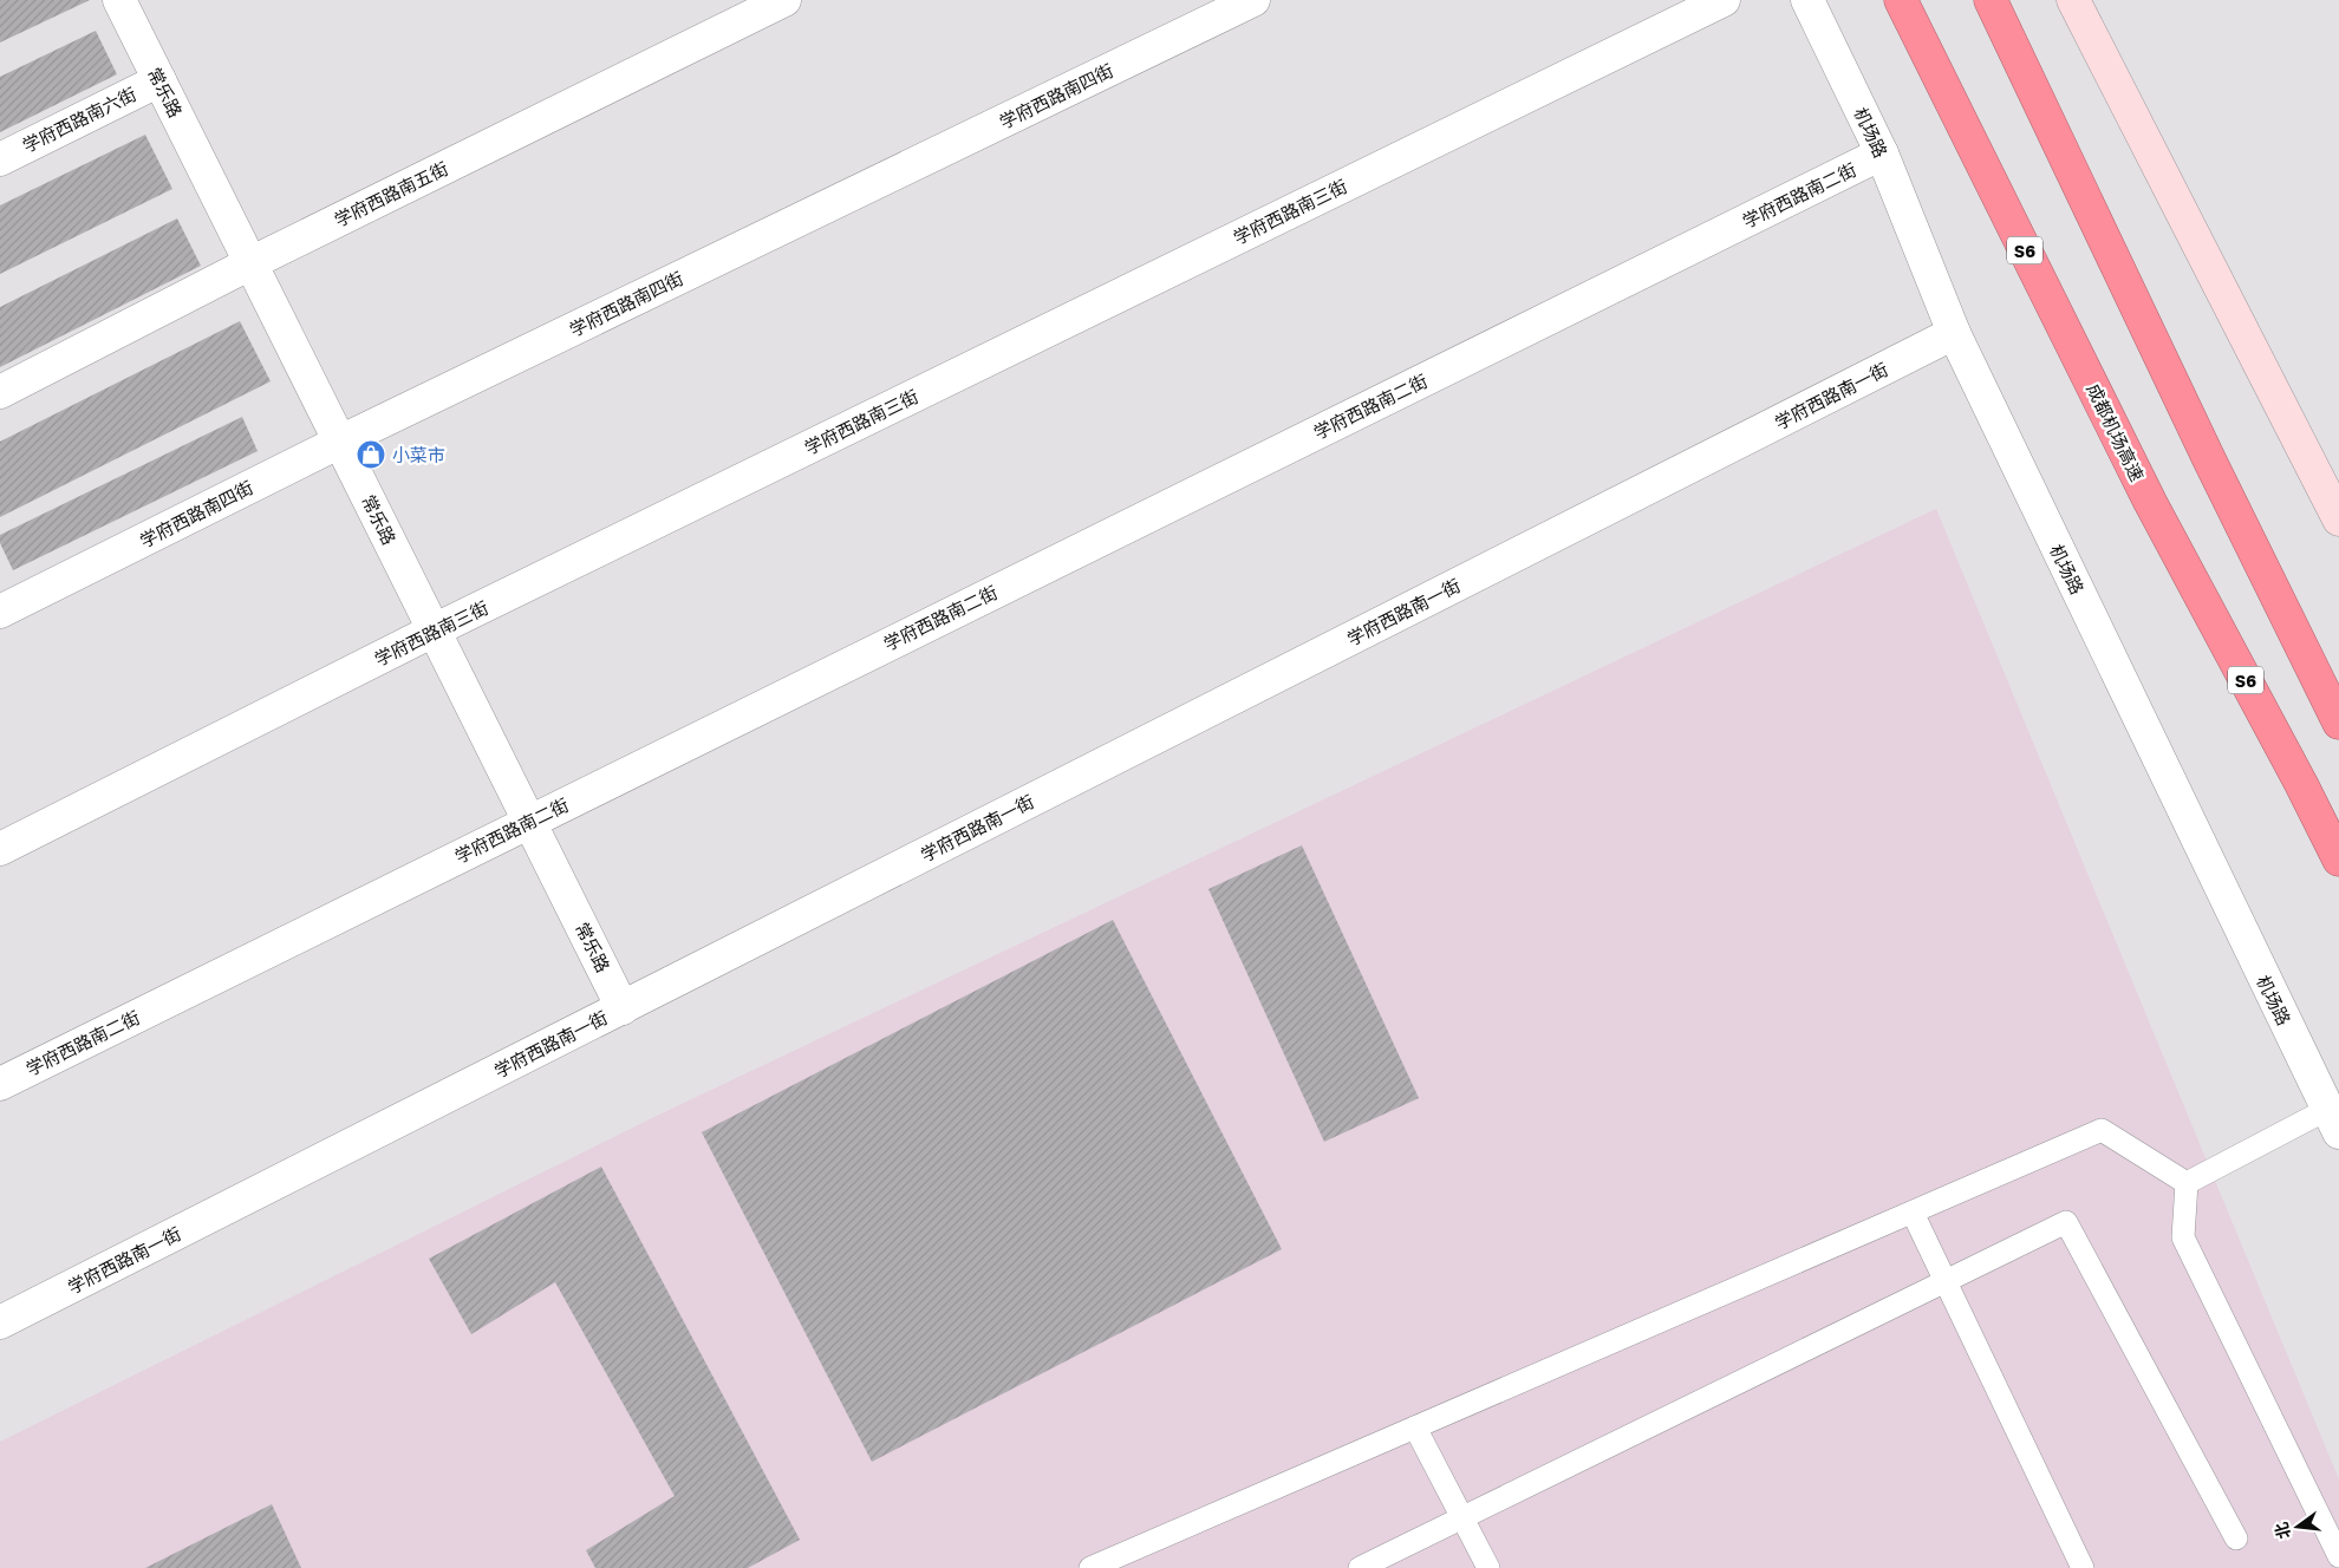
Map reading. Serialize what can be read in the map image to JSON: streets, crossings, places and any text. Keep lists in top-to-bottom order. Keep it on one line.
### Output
{"streets":{"highway":["S6","成都机场高速"],"street":["常乐路","学府西路南四街","学府西路南六街","机场路","学府西路南五街","学府西路南二街","学府西路南三街","学府西路南一街"]},"crossings":[["常乐路","学府西路南四街"],["常乐路","学府西路南六街"],["常乐路","学府西路南五街"],["常乐路","学府西路南二街"],["常乐路","学府西路南三街"],["常乐路","学府西路南一街"],["机场路","学府西路南二街"],["机场路","学府西路南一街"]],"places":{"shop":["小菜市"]},"north":"left"}
